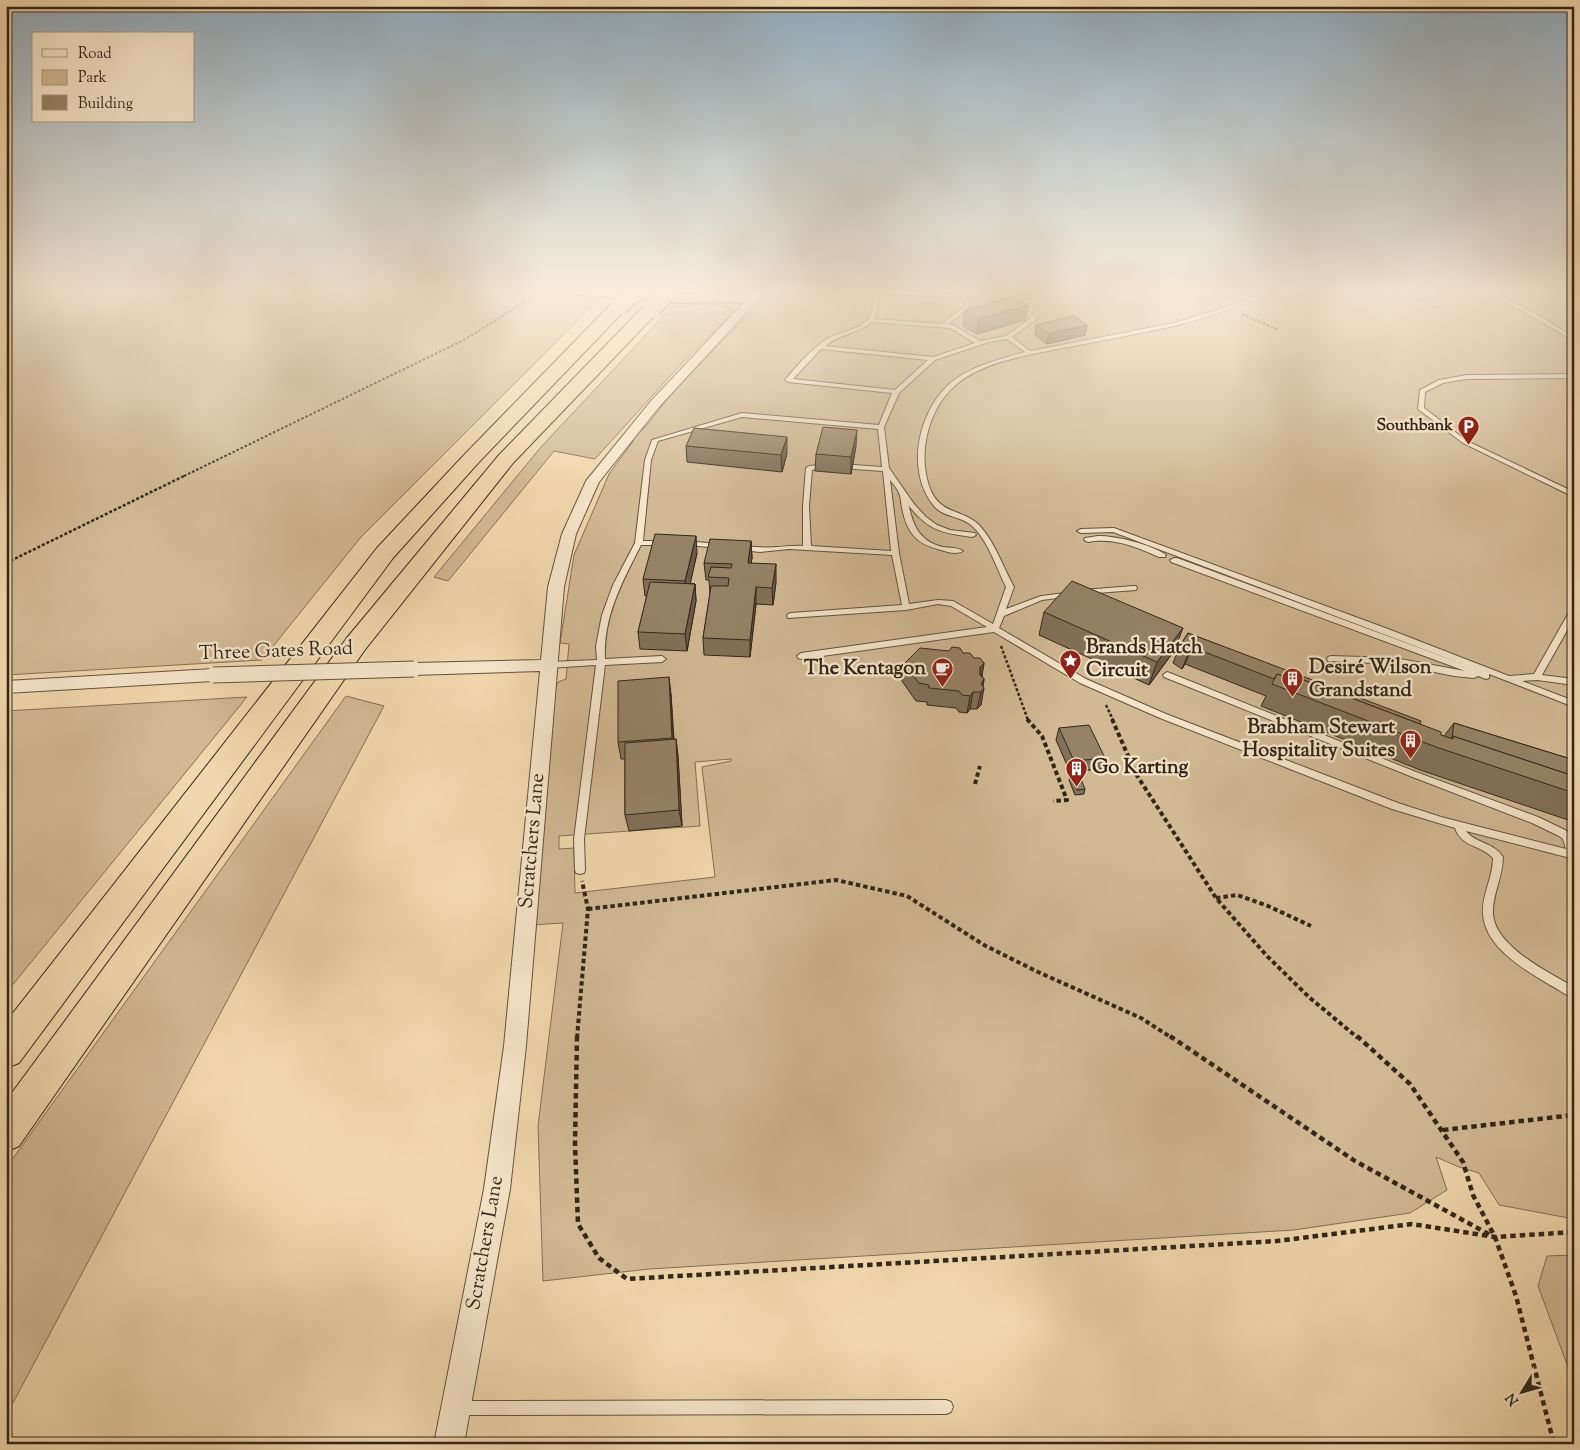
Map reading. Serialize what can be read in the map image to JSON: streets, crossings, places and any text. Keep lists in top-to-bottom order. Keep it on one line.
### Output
{"streets":{"street":["Three Gates Road","Scratchers Lane"]},"crossings":[["Three Gates Road","Scratchers Lane"]],"places":{"parking":["Southbank"],"place":["Brands Hatch Circuit"],"cafe":["The Kentagon"],"building":["Desiré Wilson Grandstand","Brabham Stewart Hospitality Suites","Go Karting"]},"legend":["Road","Park","Building"],"north":"bottom left"}
